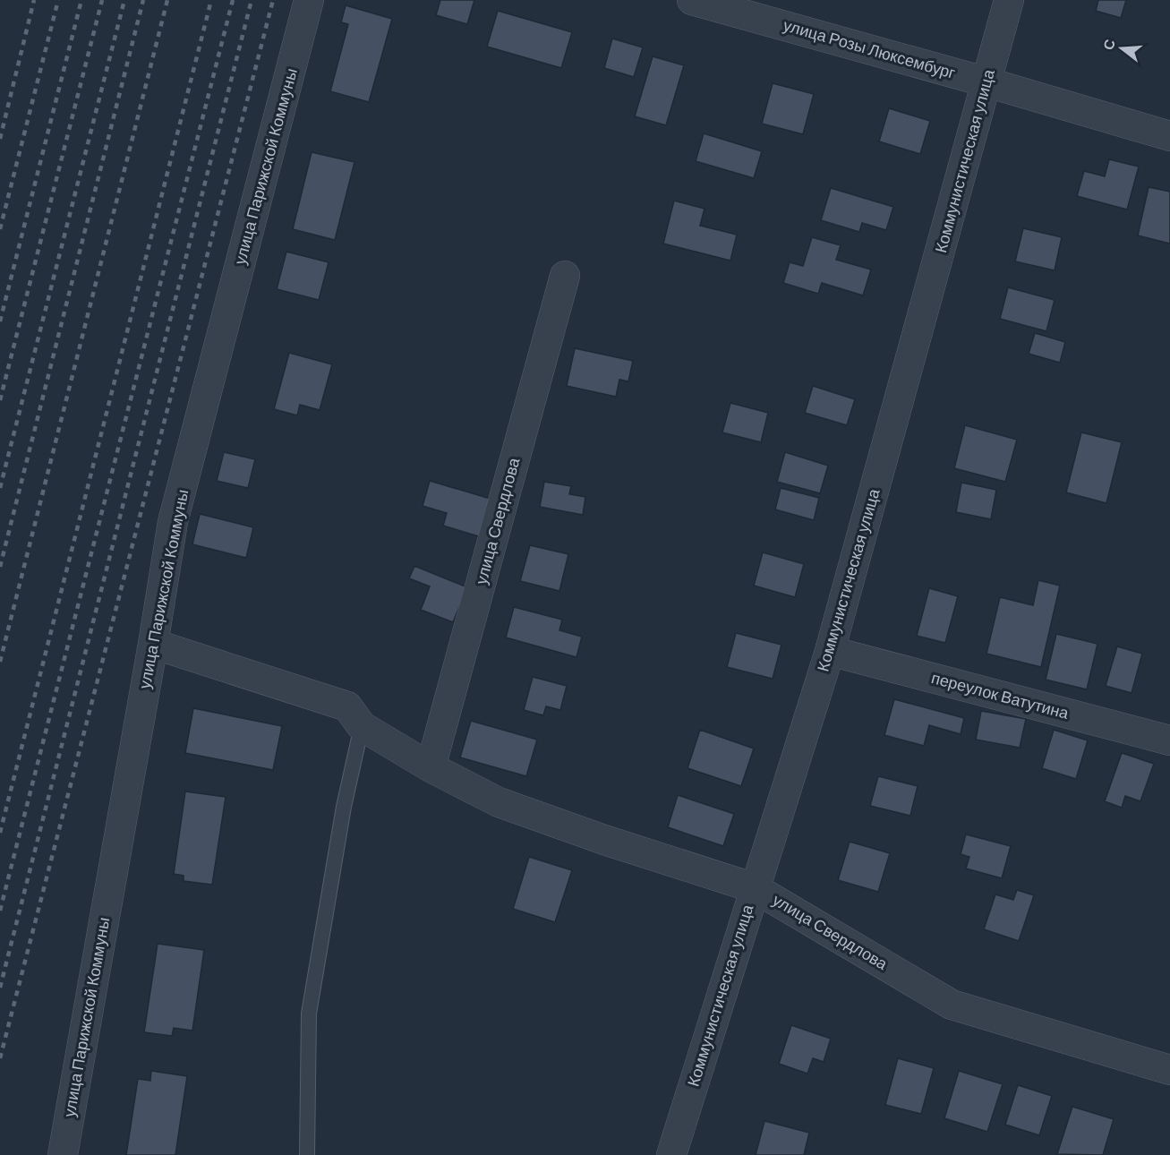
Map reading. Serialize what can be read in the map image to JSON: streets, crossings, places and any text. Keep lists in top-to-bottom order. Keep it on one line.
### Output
{"streets":{"street":["улица Розы Люксембург","Коммунистическая улица","улица Парижской Коммуны","улица Свердлова","переулок Ватутина"]},"crossings":[["улица Розы Люксембург","Коммунистическая улица"],["Коммунистическая улица","улица Свердлова"],["Коммунистическая улица","переулок Ватутина"],["улица Парижской Коммуны","улица Свердлова"]],"north":"left"}
